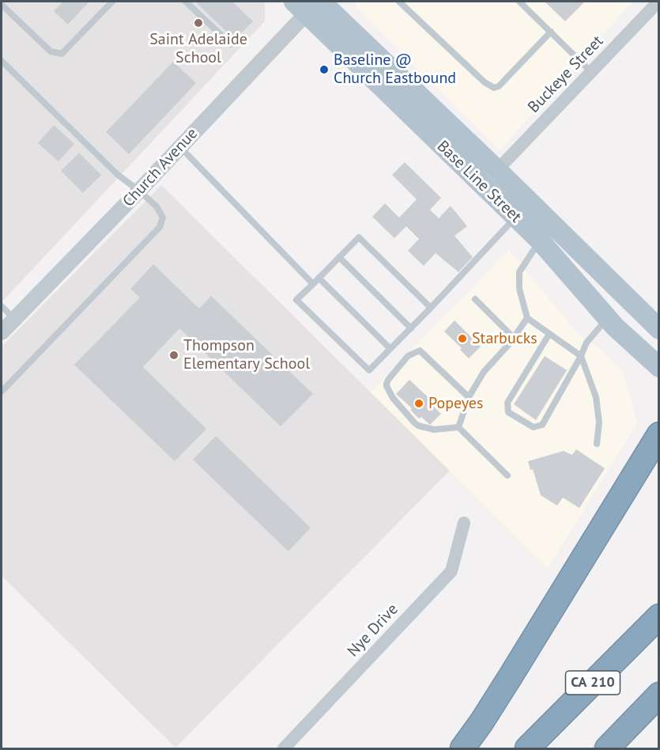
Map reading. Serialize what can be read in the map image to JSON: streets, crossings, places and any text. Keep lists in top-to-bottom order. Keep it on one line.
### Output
{"streets":{"highway":["CA 210"],"main road":["Base Line Street"],"street":["Buckeye Street","Church Avenue","Nye Drive"]},"crossings":[["Buckeye Street","Base Line Street"],["Church Avenue","Base Line Street"]],"places":["Saint Adelaide School","Baseline @ Church Eastbound","Starbucks","Thompson Elementary School","Popeyes"]}
